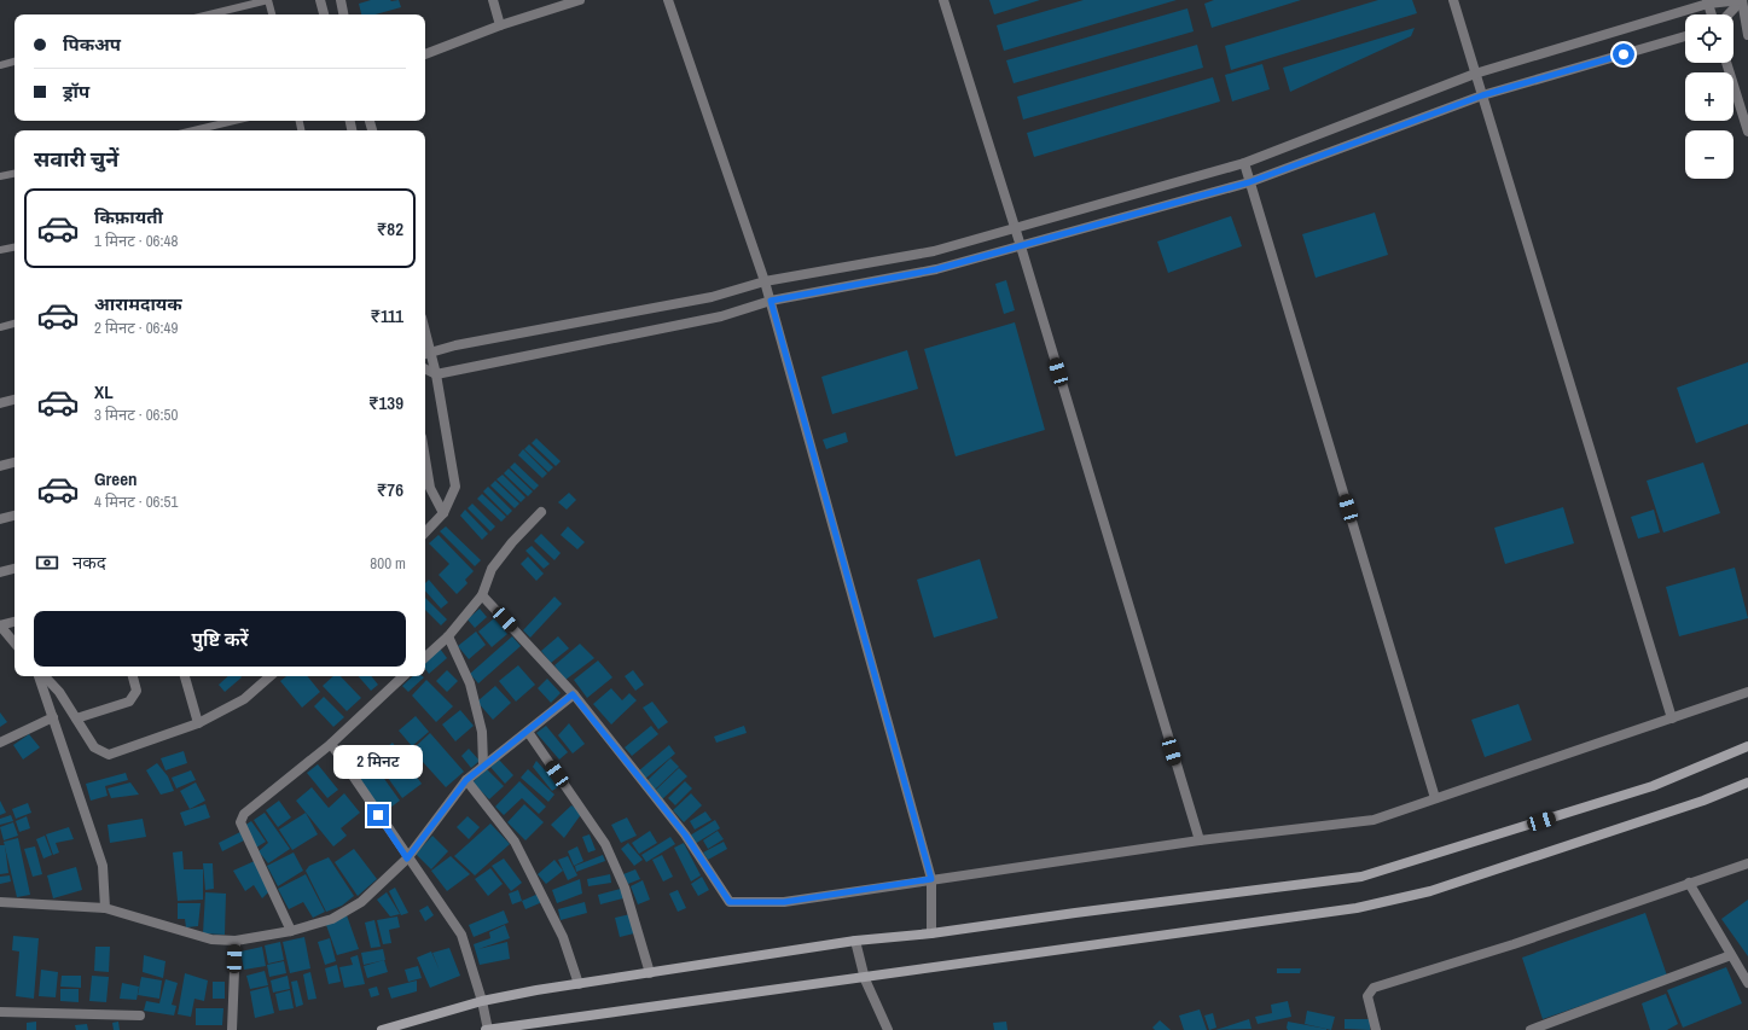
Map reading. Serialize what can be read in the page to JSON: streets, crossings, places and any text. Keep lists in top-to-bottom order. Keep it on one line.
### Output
{"page":{"map_buttons":["+","−"],"banner":["पिकअप","ड्रॉप"],"heading":"सवारी चुनें","list":[{"name":"किफ़ायती","note":"1 मिनट · 06:48","value":"₹82"},{"name":"आरामदायक","note":"2 मिनट · 06:49","value":"₹111"},{"name":"XL","note":"3 मिनट · 06:50","value":"₹139"},{"name":"Green","note":"4 मिनट · 06:51","value":"₹76"}],"pay":["नकद","800 m"],"buttons":"पुष्टि करें","bubble":"2 मिनट"}}
